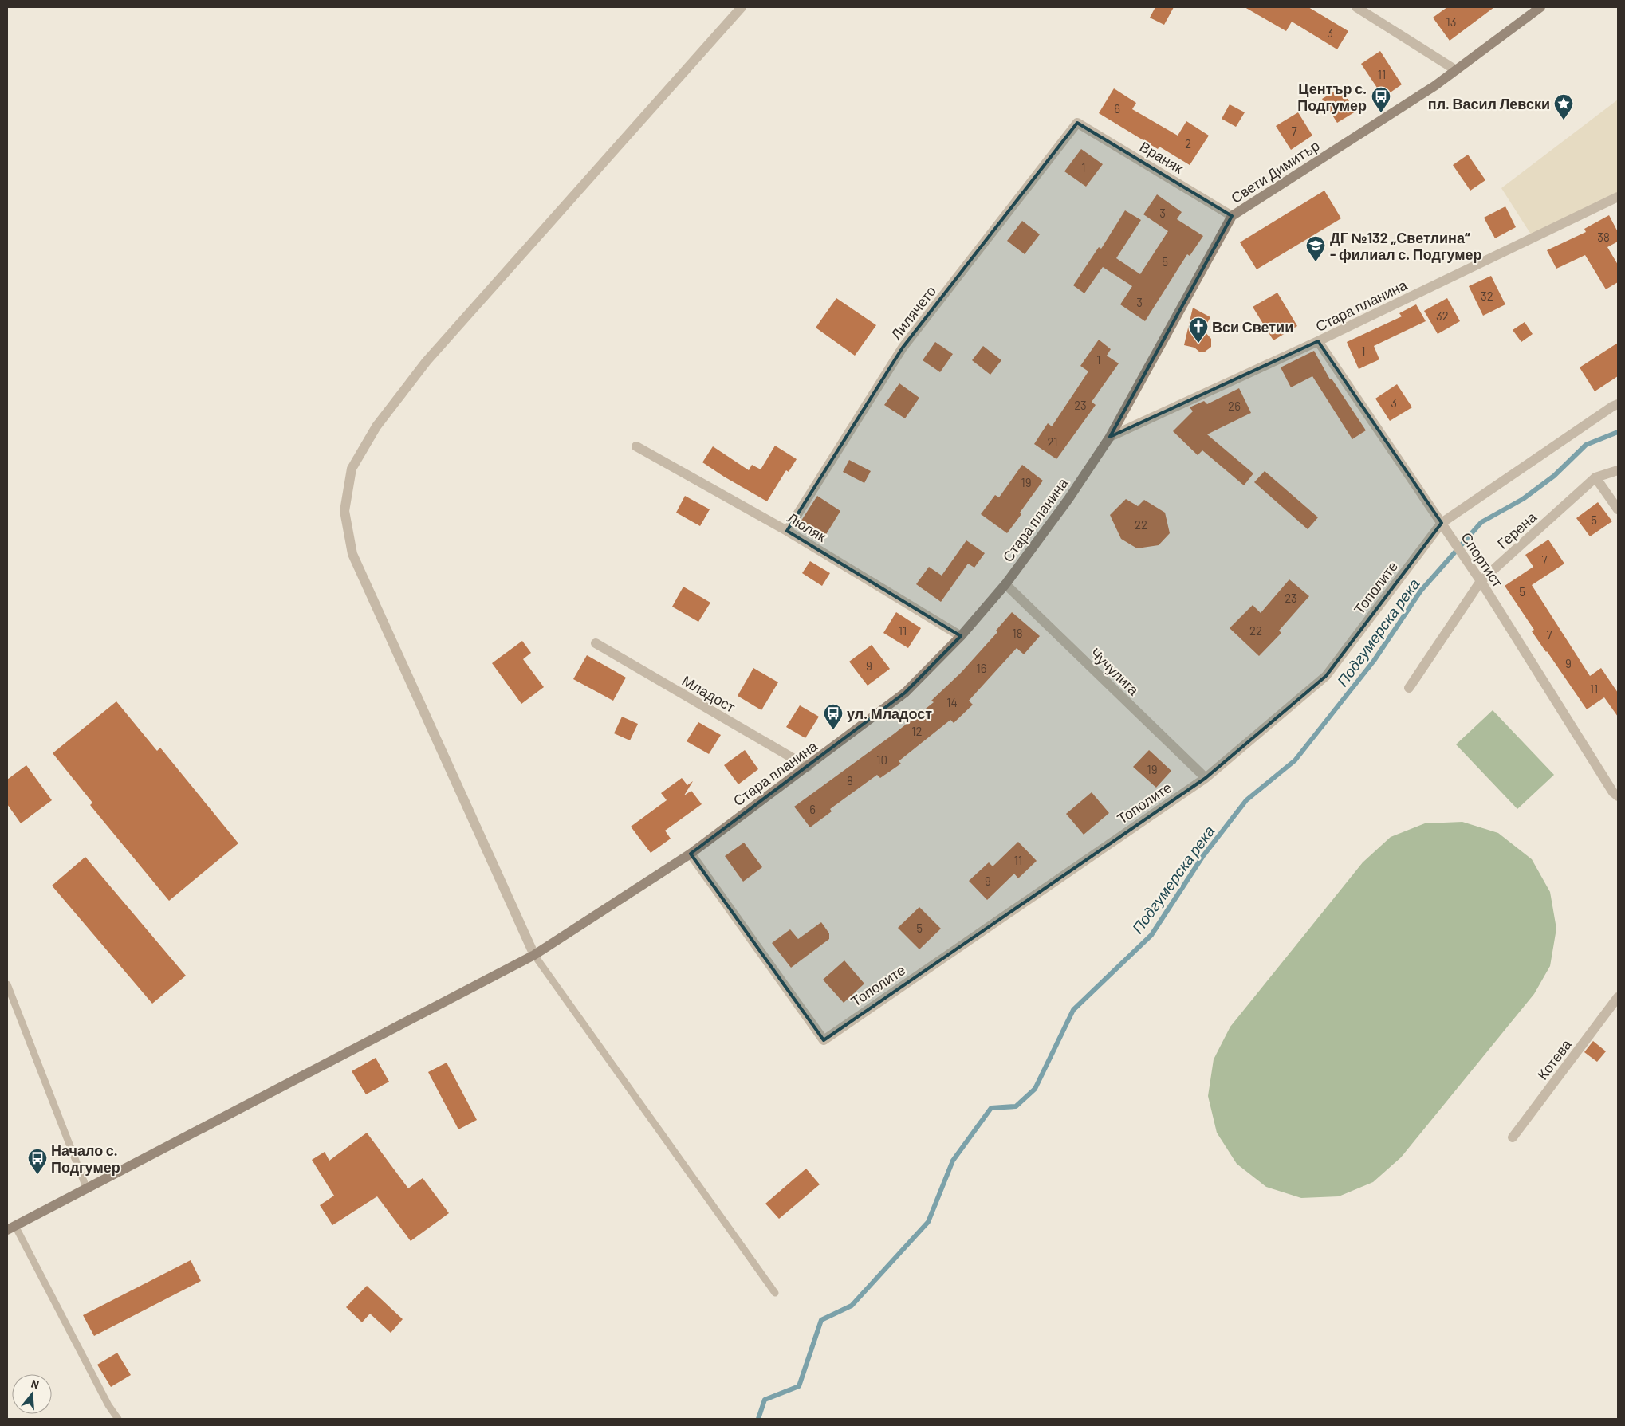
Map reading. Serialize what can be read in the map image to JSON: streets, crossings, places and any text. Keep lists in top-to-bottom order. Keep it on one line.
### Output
{"streets":{"street":["Враняк","Свети Димитър","Стара планина","Лилячето","Люляк","Герена","Спортист","Тополите","Чучулига","Младост","Котева"]},"crossings":[["Враняк","Свети Димитър"],["Враняк","Лилячето"],["Свети Димитър","Стара планина"],["Стара планина","Люляк"],["Стара планина","Спортист"],["Стара планина","Тополите"],["Стара планина","Чучулига"],["Стара планина","Младост"],["Лилячето","Люляк"],["Герена","Спортист"],["Спортист","Тополите"],["Тополите","Чучулига"]],"water":["Подгумерска река"],"places":{"bus stop":["Център с. Подгумер","ул. Младост","Начало с. Подгумер"],"place":["пл. Васил Левски"],"school or university":["ДГ №132 „Светлина“ - филиал с. Подгумер"],"church":["Вси Светии"]},"house_numbers":["13","3","11","6","7","2","1","3","38","5","32","3","32","1","1","3","23","26","21","19","5","22","7","5","23","11","22","18","7","9","9","16","11","14","12","10","19","8","6","11","9","5"],"north":"top"}
